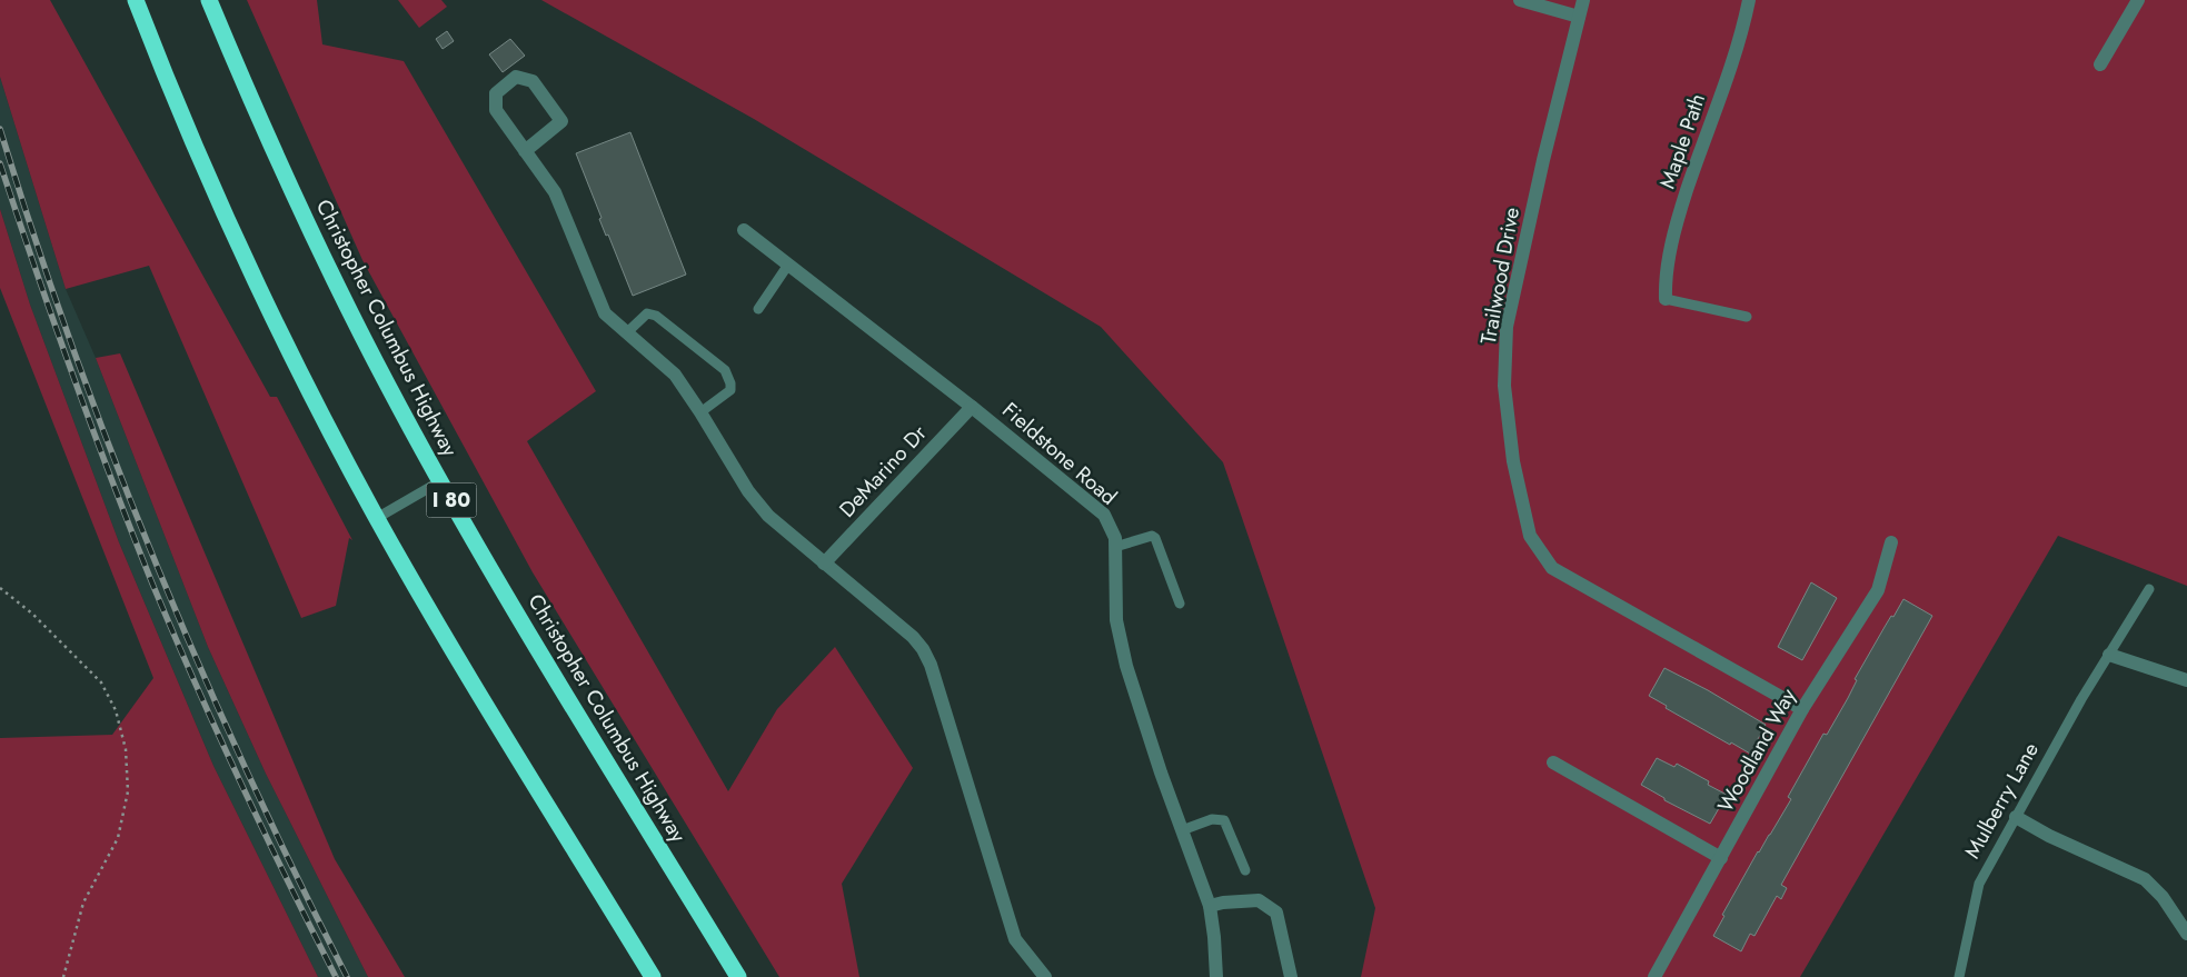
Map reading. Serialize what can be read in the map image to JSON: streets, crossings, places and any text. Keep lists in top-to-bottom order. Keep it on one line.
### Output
{"streets":{"highway":["Christopher Columbus Highway","I 80"],"street":["Maple Path","Trailwood Drive","Fieldstone Road","DeMarino Dr","Woodland Way"],"lane":["Mulberry Lane"]},"crossings":[["Trailwood Drive","Woodland Way"],["Fieldstone Road","DeMarino Dr"]]}
